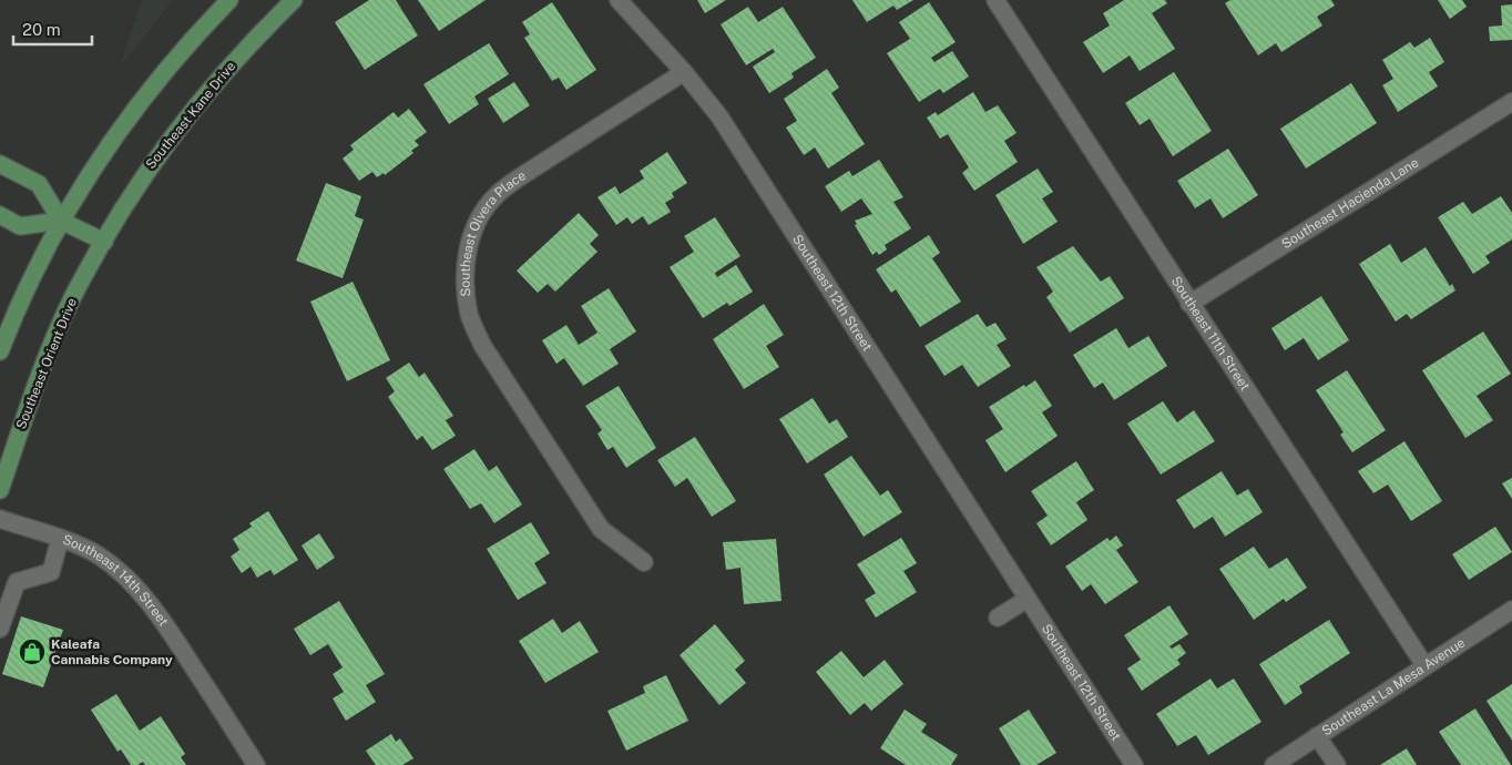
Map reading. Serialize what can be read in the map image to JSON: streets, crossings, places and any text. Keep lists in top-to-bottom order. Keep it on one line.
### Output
{"streets":{"main road":["Southeast Kane Drive","Southeast Orient Drive"],"street":["Southeast Hacienda Lane","Southeast Olvera Place","Southeast 12th Street","Southeast 11th Street","Southeast 14th Street","Southeast La Mesa Avenue"]},"crossings":[["Southeast Kane Drive","Southeast Orient Drive"],["Southeast Hacienda Lane","Southeast 11th Street"],["Southeast Olvera Place","Southeast 12th Street"],["Southeast 11th Street","Southeast La Mesa Avenue"]],"places":{"shop":["Kaleafa Cannabis Company"]},"scale_bar":"20 m"}
